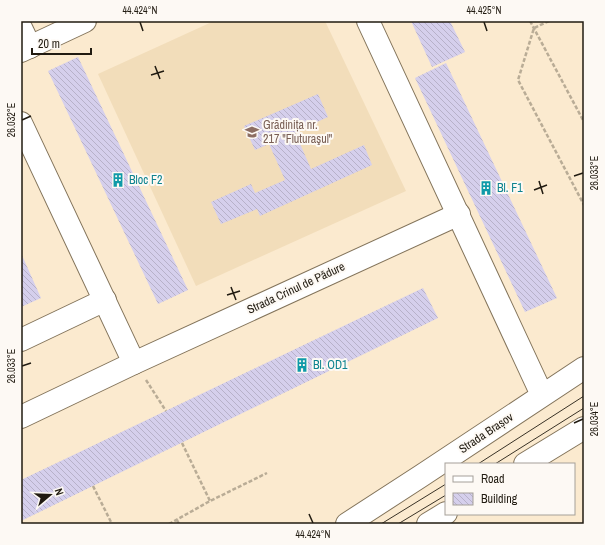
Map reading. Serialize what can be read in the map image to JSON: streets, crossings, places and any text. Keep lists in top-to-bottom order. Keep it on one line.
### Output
{"streets":{"street":["Strada Crinul de Pădure","Strada Brașov"]},"places":{"school or university":["Grădinița nr. 217 \"Fluturaşul\""],"building":["Bloc F2","Bl. F1","Bl. OD1"]},"legend":["Road","Building"],"scale_bar":"20 m","north":"right","coordinates":["44.424°N","44.425°N","26.032°E","26.033°E","26.034°E"]}
